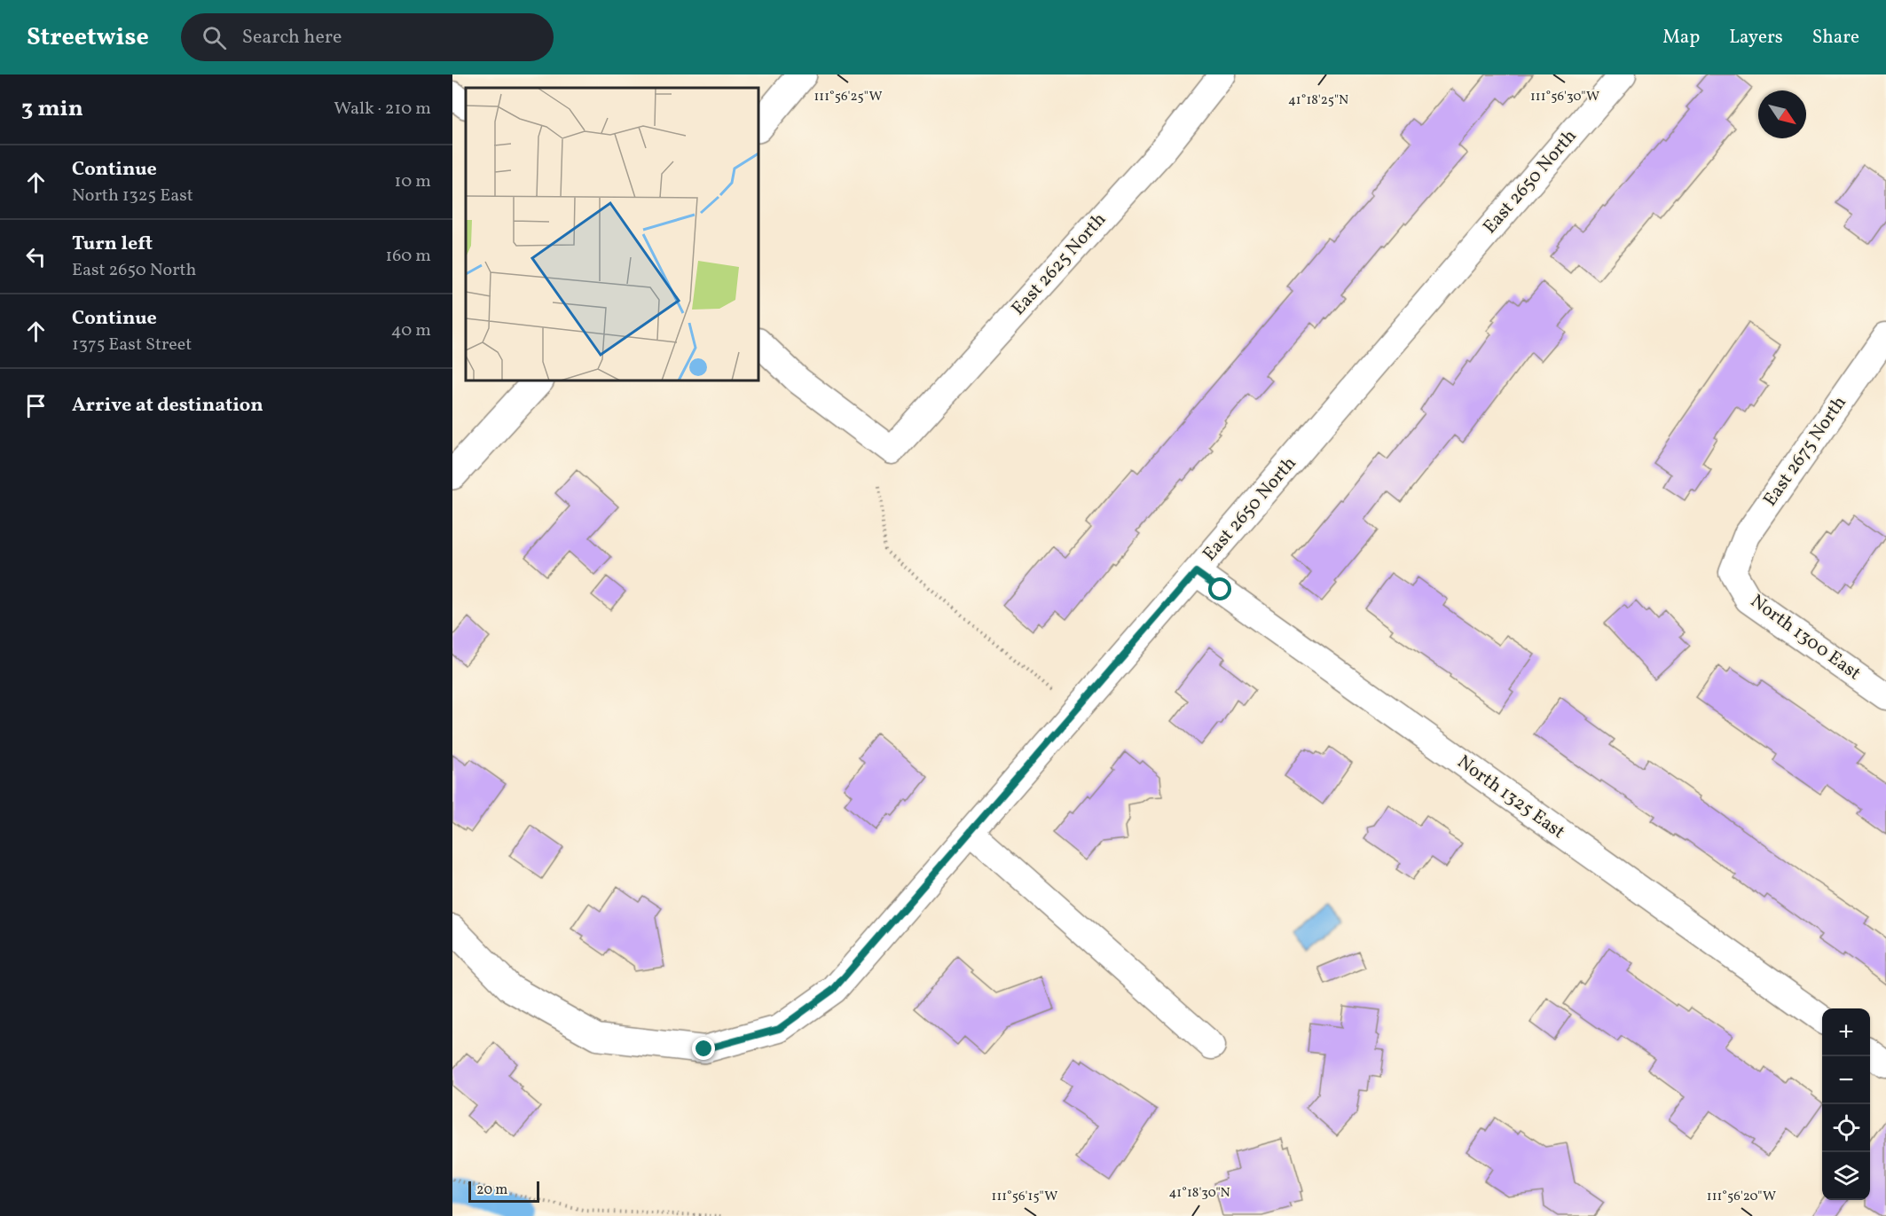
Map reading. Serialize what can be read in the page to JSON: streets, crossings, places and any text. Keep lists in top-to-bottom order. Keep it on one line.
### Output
{"streets":{"street":["East 2650 North","East 2625 North","East 2675 North","North 1300 East","North 1325 East"]},"crossings":[["East 2650 North","North 1325 East"],["East 2675 North","North 1300 East"]],"scale_bar":"20 m","north":"bottom right","page":{"header":"Streetwise","search":"Search here","nav":["Map","Layers","Share"],"heading":["3 min","Walk · 210 m"],"list":[["Continue","North 1325 East","10 m"],["Turn left","East 2650 North","160 m"],["Continue","1375 East Street","40 m"],"Arrive at destination"],"map_buttons":["+","−"],"scale":"20 m"},"coordinates":["111°56'25\"W","111°56'30\"W","41°18'25\"N","41°18'30\"N","111°56'15\"W","111°56'20\"W"]}
